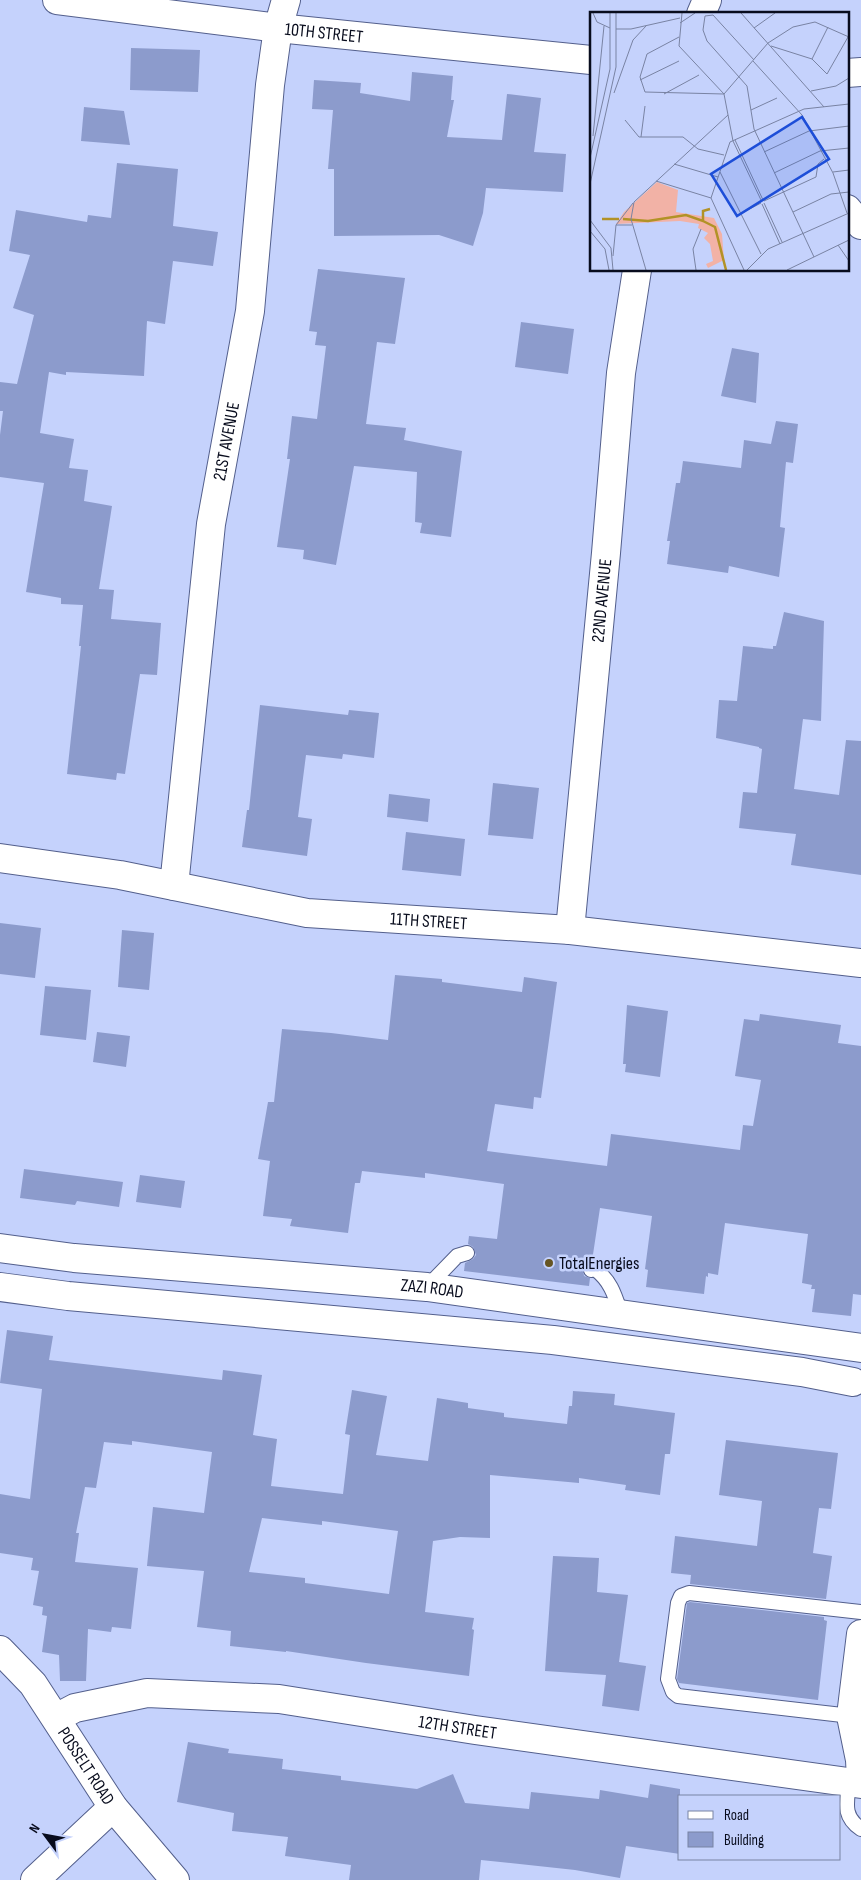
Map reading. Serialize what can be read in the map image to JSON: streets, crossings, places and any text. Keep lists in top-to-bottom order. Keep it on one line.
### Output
{"streets":{"street":["10TH STREET","21ST AVENUE","22ND AVENUE","11TH STREET","ZAZI ROAD","12TH STREET","POSSELT ROAD"]},"crossings":[["10TH STREET","21ST AVENUE"],["21ST AVENUE","11TH STREET"],["22ND AVENUE","11TH STREET"],["12TH STREET","POSSELT ROAD"]],"places":["TotalEnergies"],"legend":["Road","Building"],"north":"top left"}
